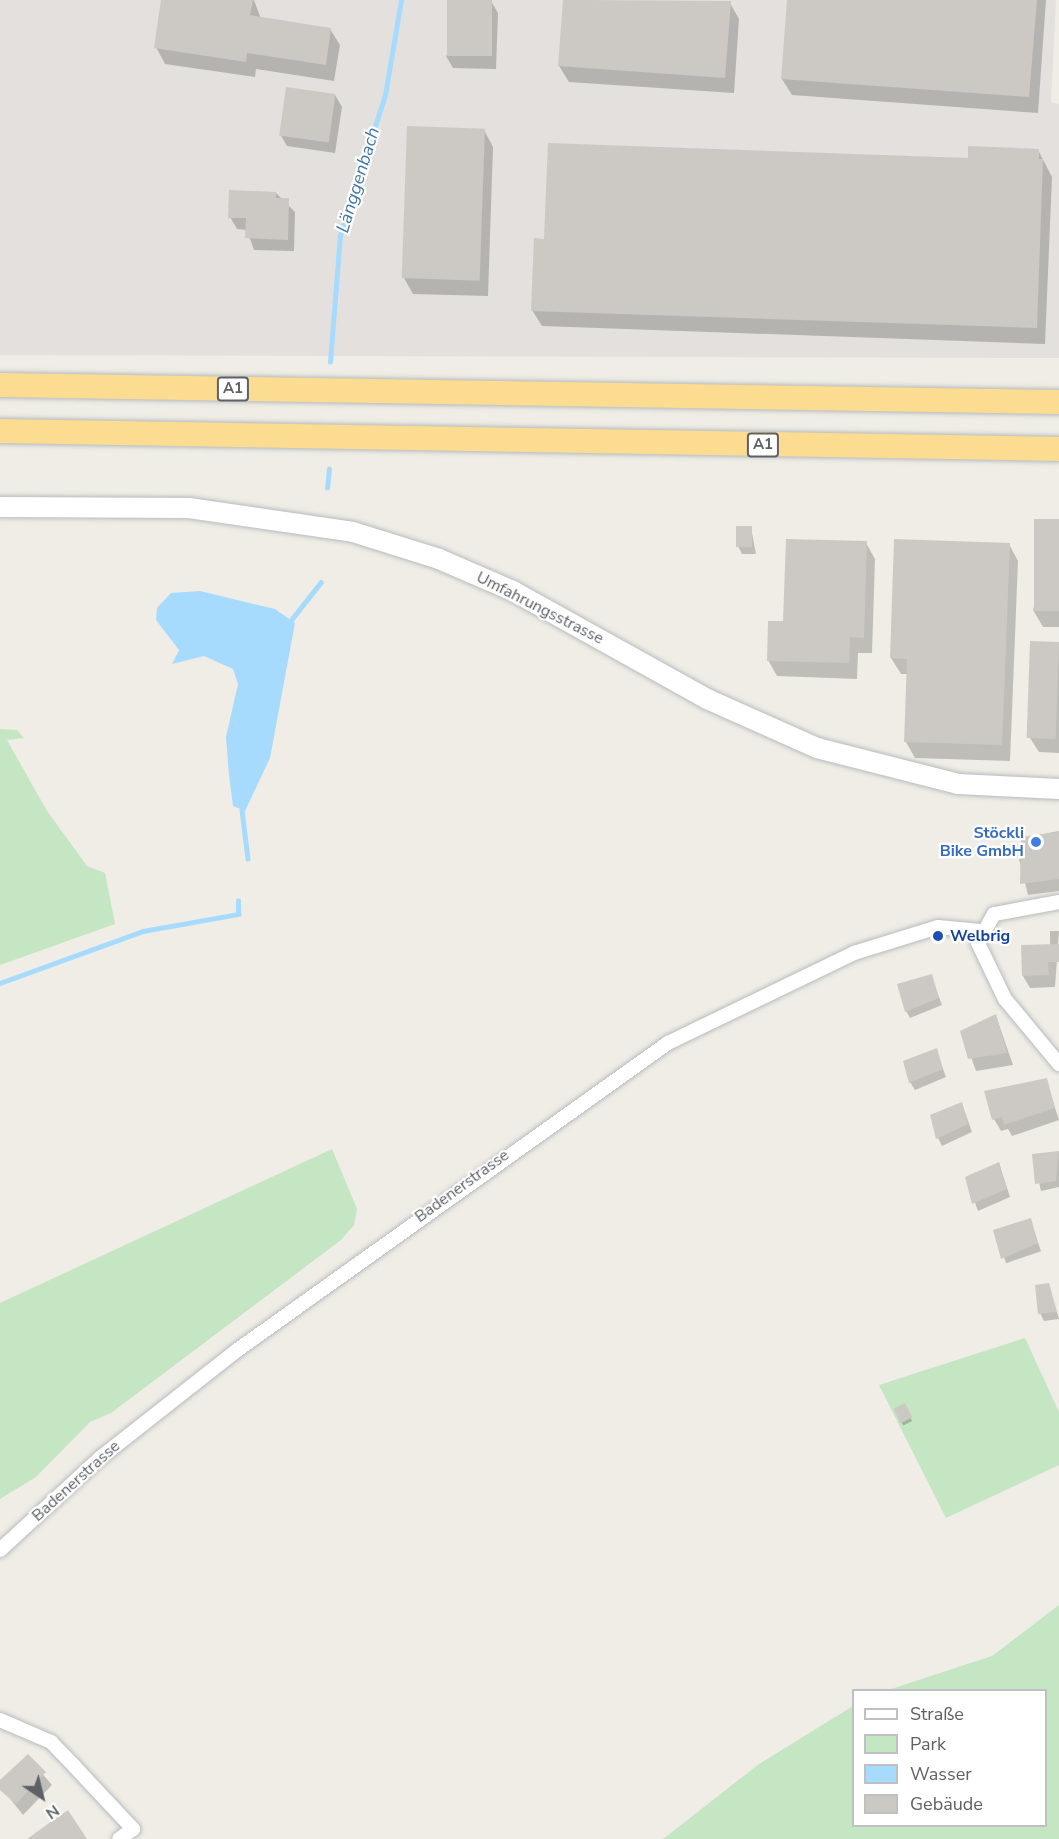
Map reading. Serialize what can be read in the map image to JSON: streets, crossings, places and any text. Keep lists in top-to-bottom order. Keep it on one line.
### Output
{"streets":{"highway":["A1"],"main road":["Umfahrungsstrasse"],"street":["Badenerstrasse"]},"water":["Länggenbach"],"places":["Stöckli Bike GmbH","Welbrig"],"legend":["Straße","Park","Wasser","Gebäude"],"north":"bottom right"}
